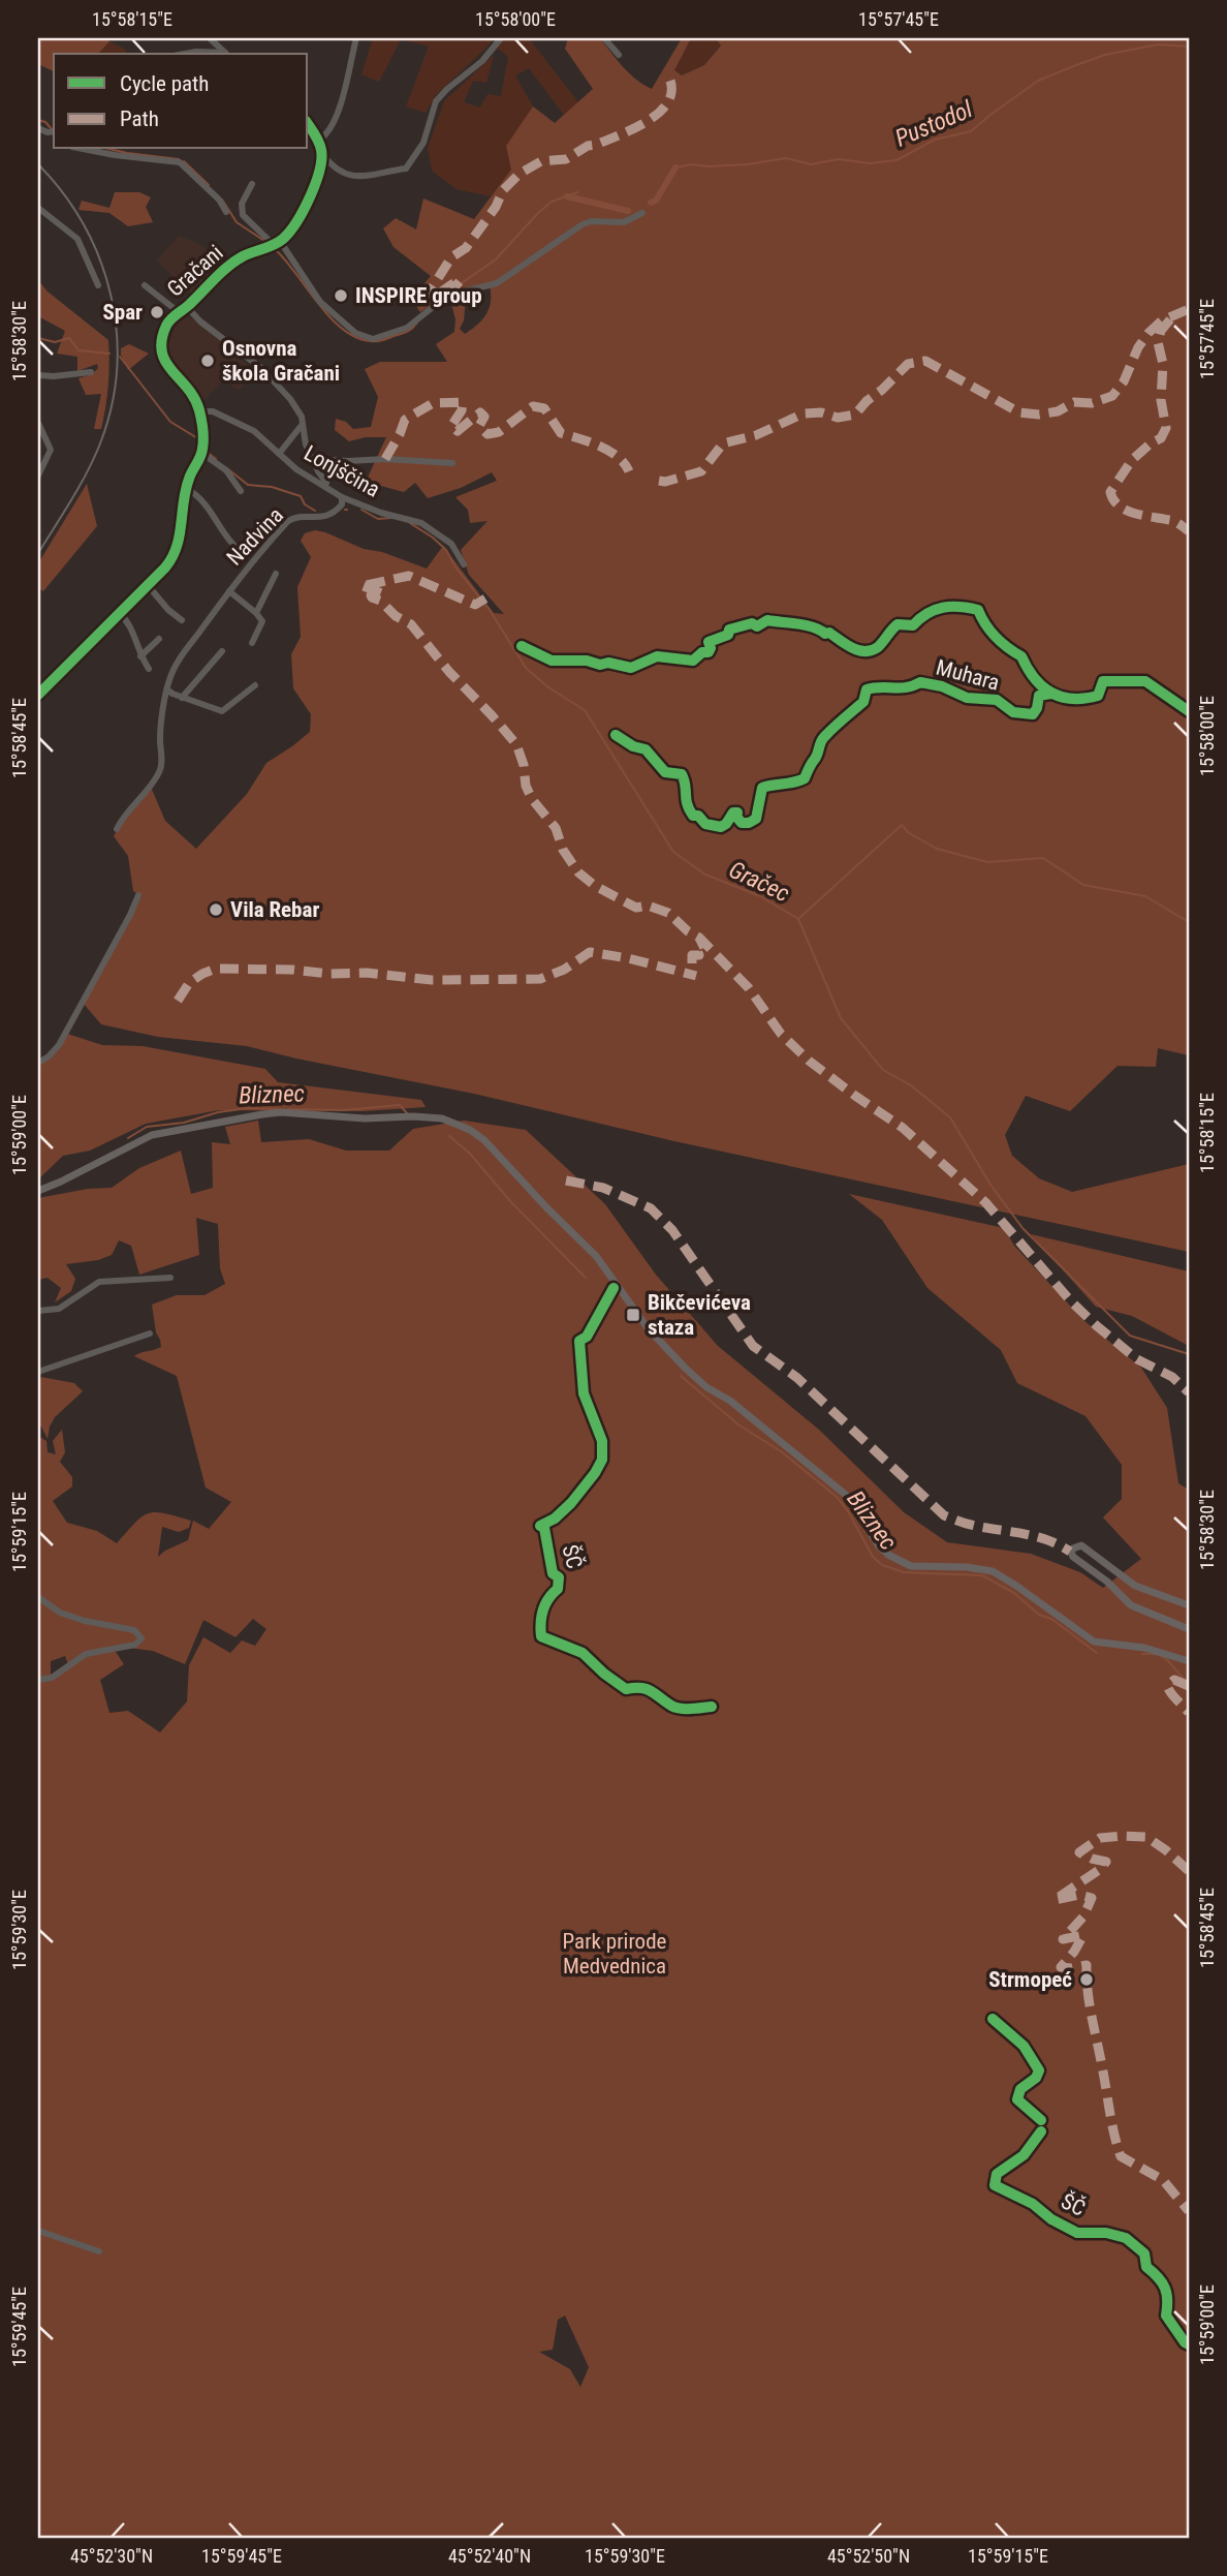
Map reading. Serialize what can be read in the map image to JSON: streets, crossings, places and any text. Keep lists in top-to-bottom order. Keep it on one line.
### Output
{"streets":{"street":["Gračani","Lonjščina","Nadvina"],"cycle path":["Muhara","ŠČ"]},"crossings":[["Gračani","Lonjščina"],["Lonjščina","Nadvina"]],"water":["Pustodol","Gračec","Bliznec"],"parks":["Park prirode Medvednica"],"places":{"other":["INSPIRE group","Spar","Osnovna škola Gračani","Vila Rebar","Strmopeć"],"transit":["Bikčevićeva staza"]},"legend":["Cycle path","Path"],"coordinates":["15°58'15\"E","15°58'00\"E","15°57'45\"E","15°58'30\"E","15°58'45\"E","15°59'00\"E","15°59'15\"E","15°59'30\"E","15°59'45\"E","45°52'30\"N","45°52'40\"N","45°52'50\"N"]}
